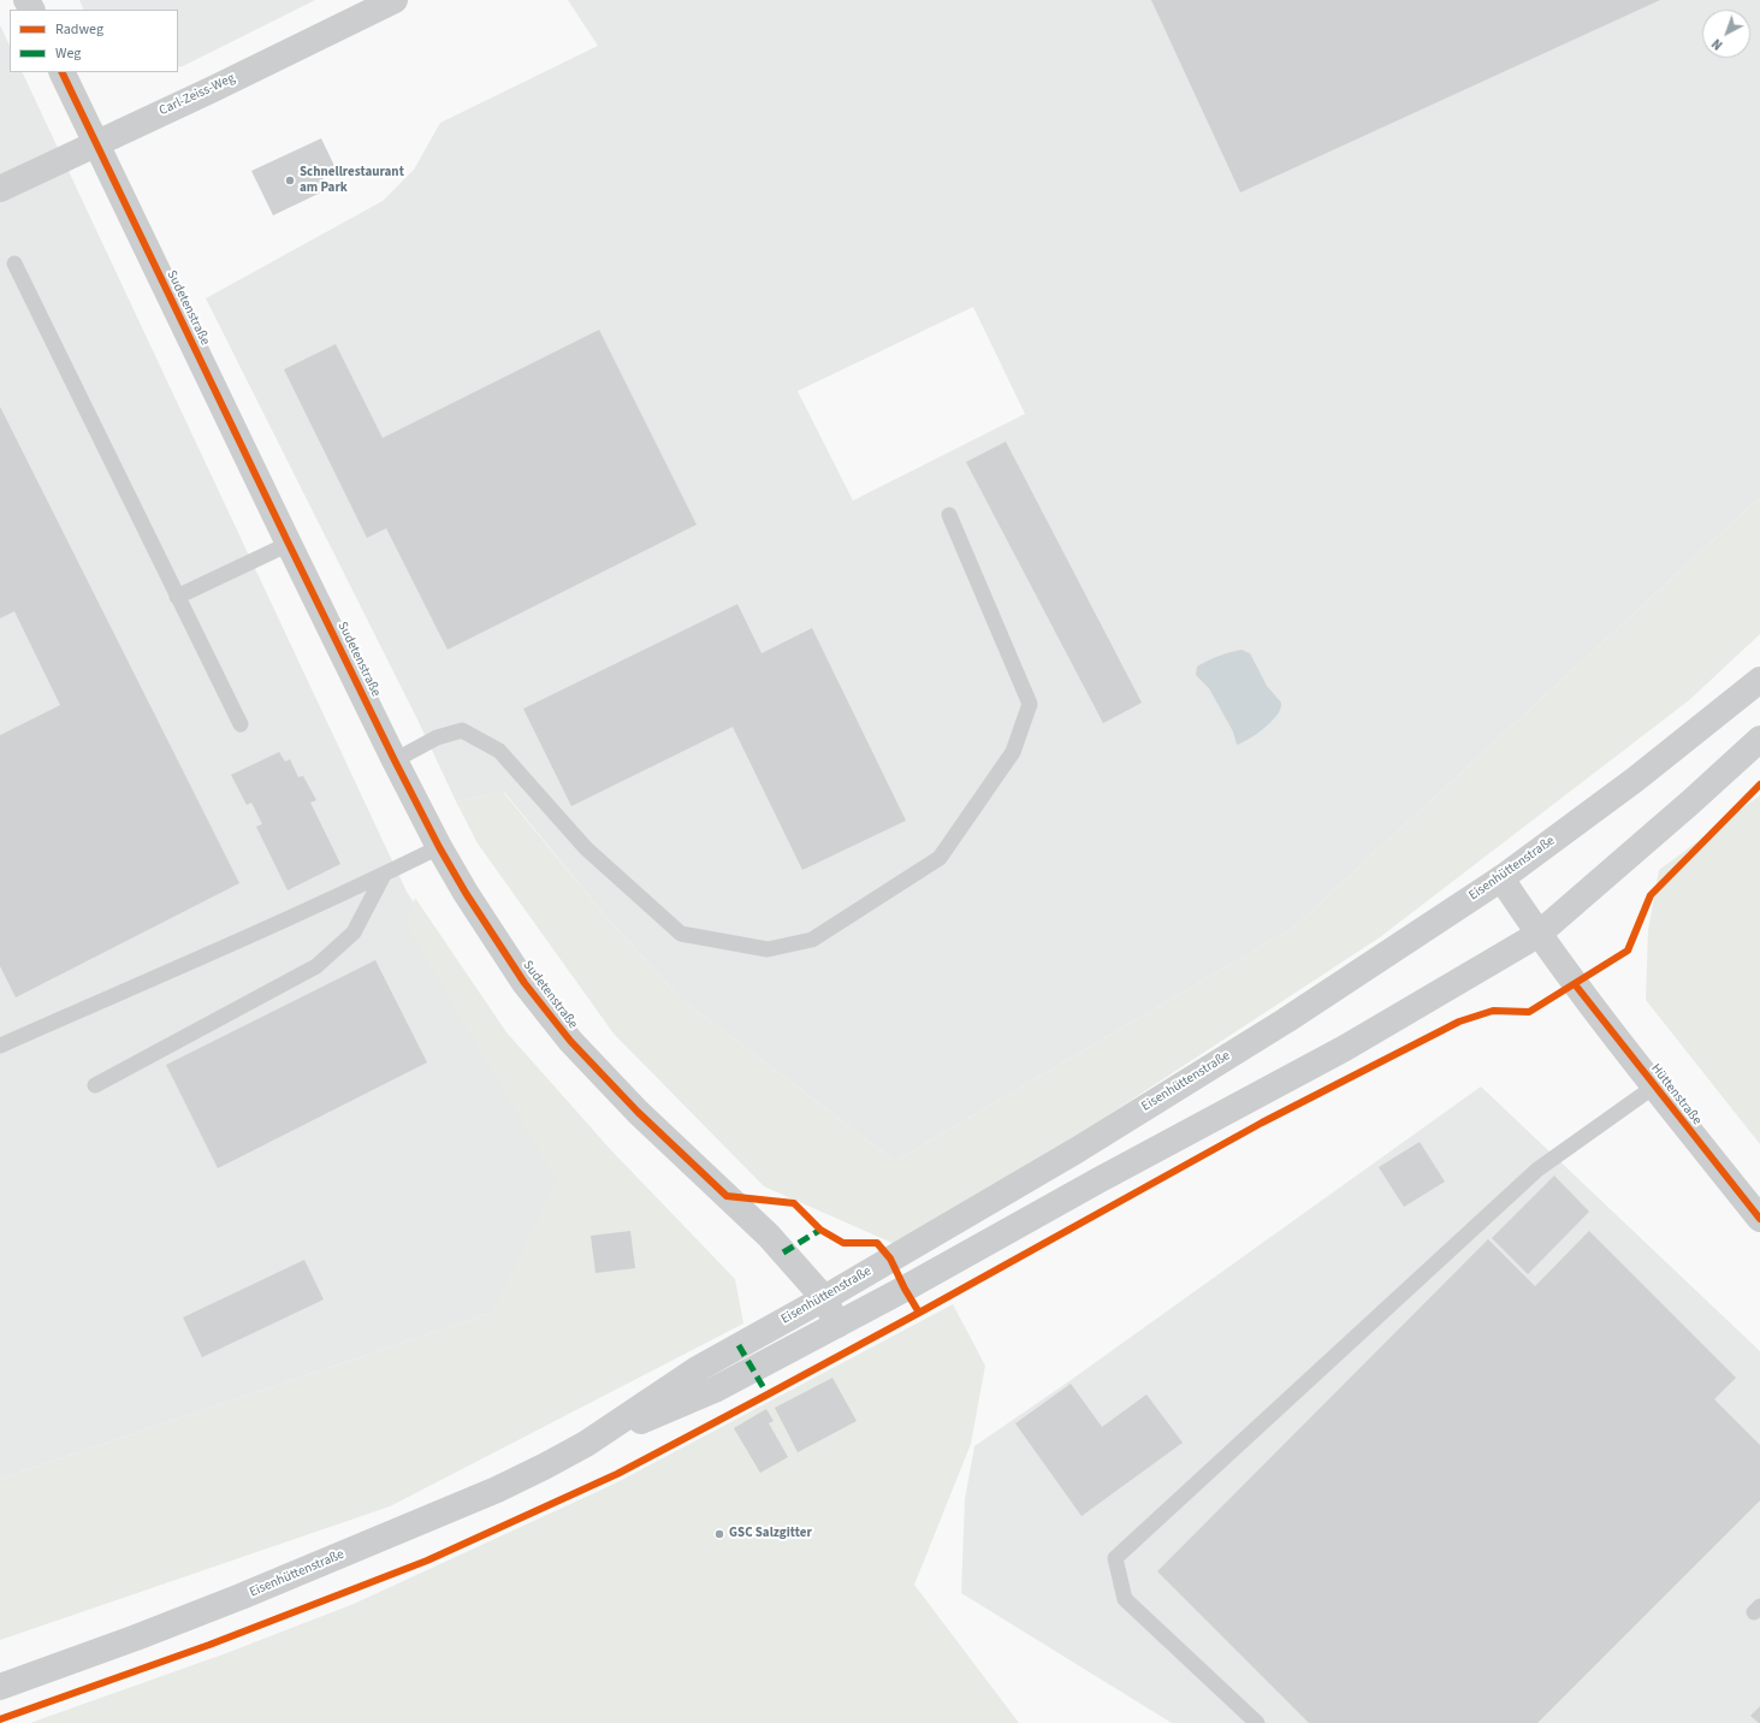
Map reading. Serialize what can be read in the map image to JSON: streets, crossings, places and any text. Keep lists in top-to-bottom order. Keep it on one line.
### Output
{"streets":{"street":["Carl-Zeiss-Weg","Sudetenstraße","Eisenhüttenstraße","Hüttenstraße"]},"crossings":[["Carl-Zeiss-Weg","Sudetenstraße"],["Sudetenstraße","Eisenhüttenstraße"],["Eisenhüttenstraße","Hüttenstraße"]],"places":["Schnellrestaurant am Park","GSC Salzgitter"],"legend":["Radweg","Weg"],"north":"bottom left"}
